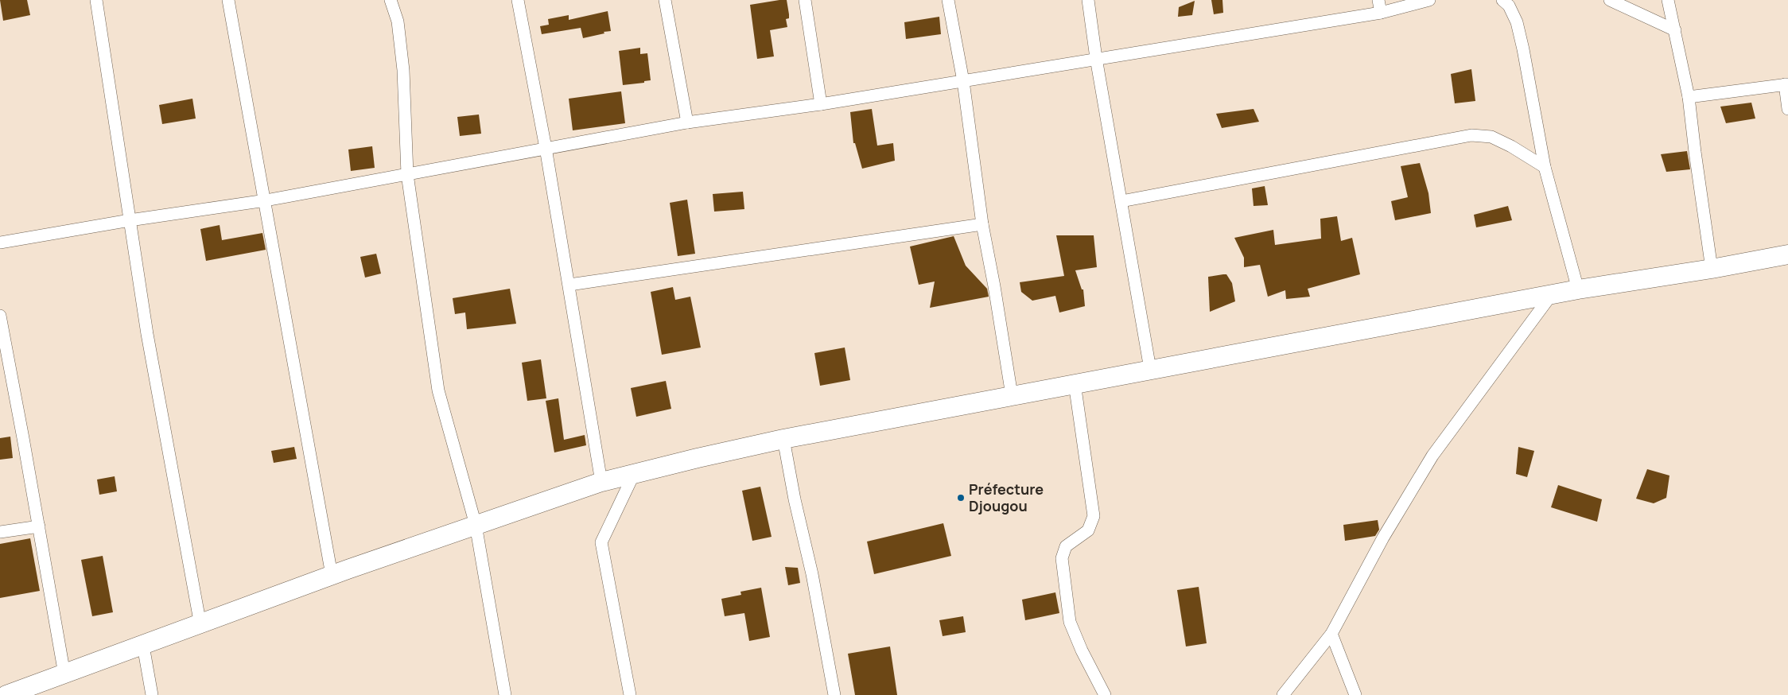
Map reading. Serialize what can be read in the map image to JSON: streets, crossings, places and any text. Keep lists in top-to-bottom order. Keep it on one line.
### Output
{"places":["Préfecture Djougou"]}
